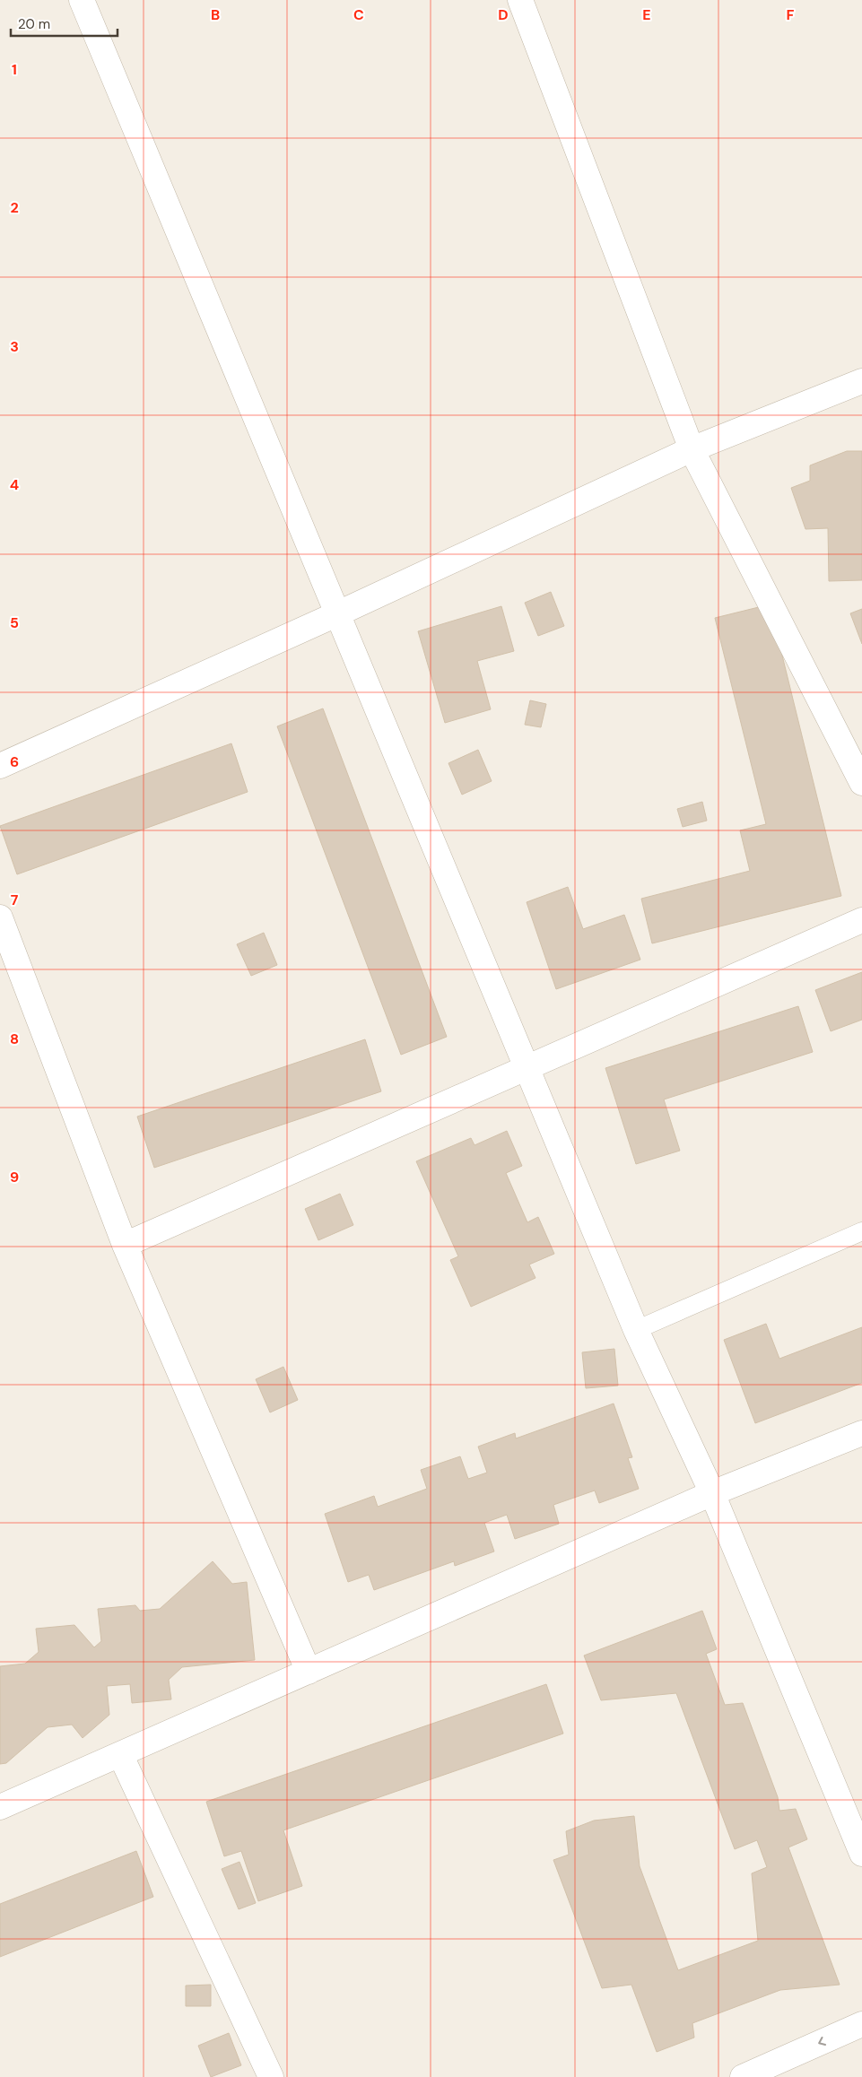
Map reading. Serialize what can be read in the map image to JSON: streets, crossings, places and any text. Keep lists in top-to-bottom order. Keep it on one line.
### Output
{"scale_bar":"20 m","grid":{"columns":["B","C","D","E","F"],"rows":["1","2","3","4","5","6","7","8","9"]}}
